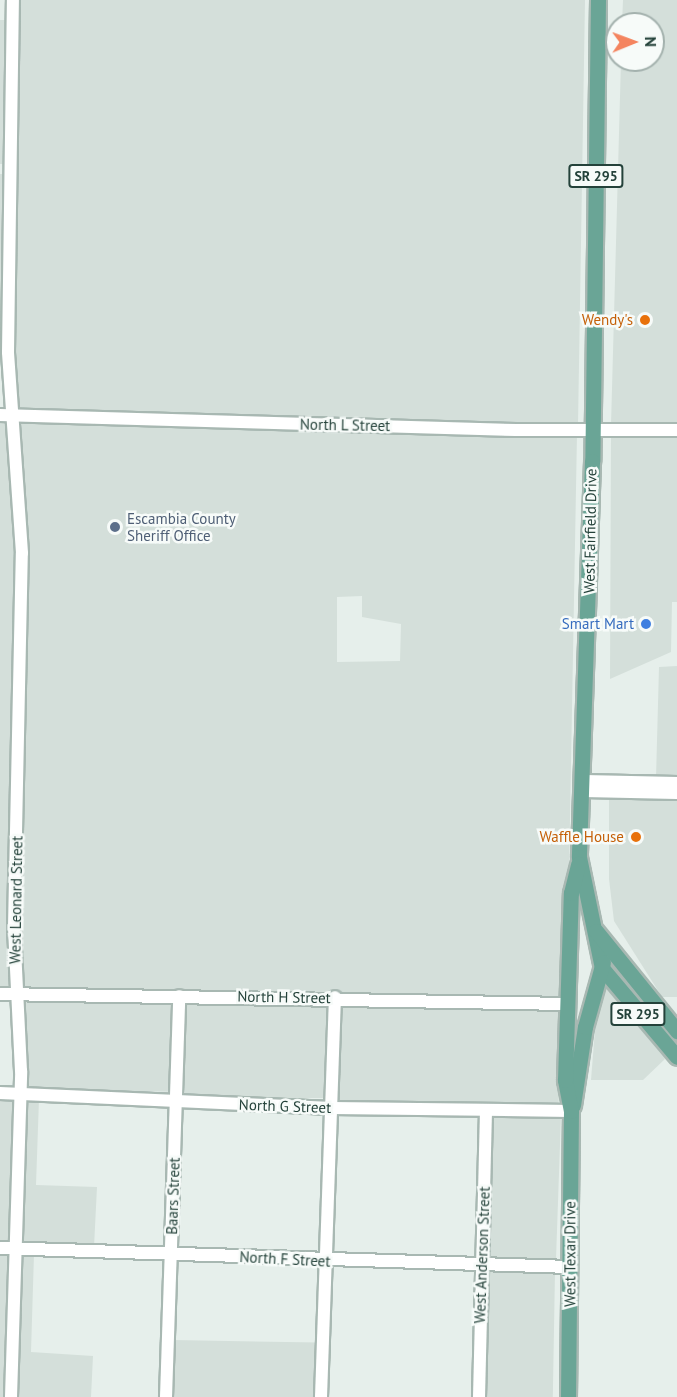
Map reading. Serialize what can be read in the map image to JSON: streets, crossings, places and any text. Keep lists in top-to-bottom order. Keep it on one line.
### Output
{"streets":{"main road":["SR 295","West Fairfield Drive","West Texar Drive"],"street":["North L Street","West Leonard Street","North H Street","North G Street","Baars Street","West Anderson Street","North F Street"]},"crossings":[["SR 295","West Fairfield Drive"],["SR 295","West Texar Drive"],["North L Street","West Fairfield Drive"],["North L Street","West Leonard Street"],["West Fairfield Drive","West Texar Drive"],["West Leonard Street","North H Street"],["West Leonard Street","North G Street"],["West Leonard Street","North F Street"],["North H Street","Baars Street"],["North H Street","West Texar Drive"],["North G Street","Baars Street"],["North G Street","West Texar Drive"],["North G Street","West Anderson Street"],["Baars Street","North F Street"],["West Texar Drive","North F Street"],["West Anderson Street","North F Street"]],"places":["Wendy's","Escambia County Sheriff Office","Smart Mart","Waffle House"],"north":"right"}
